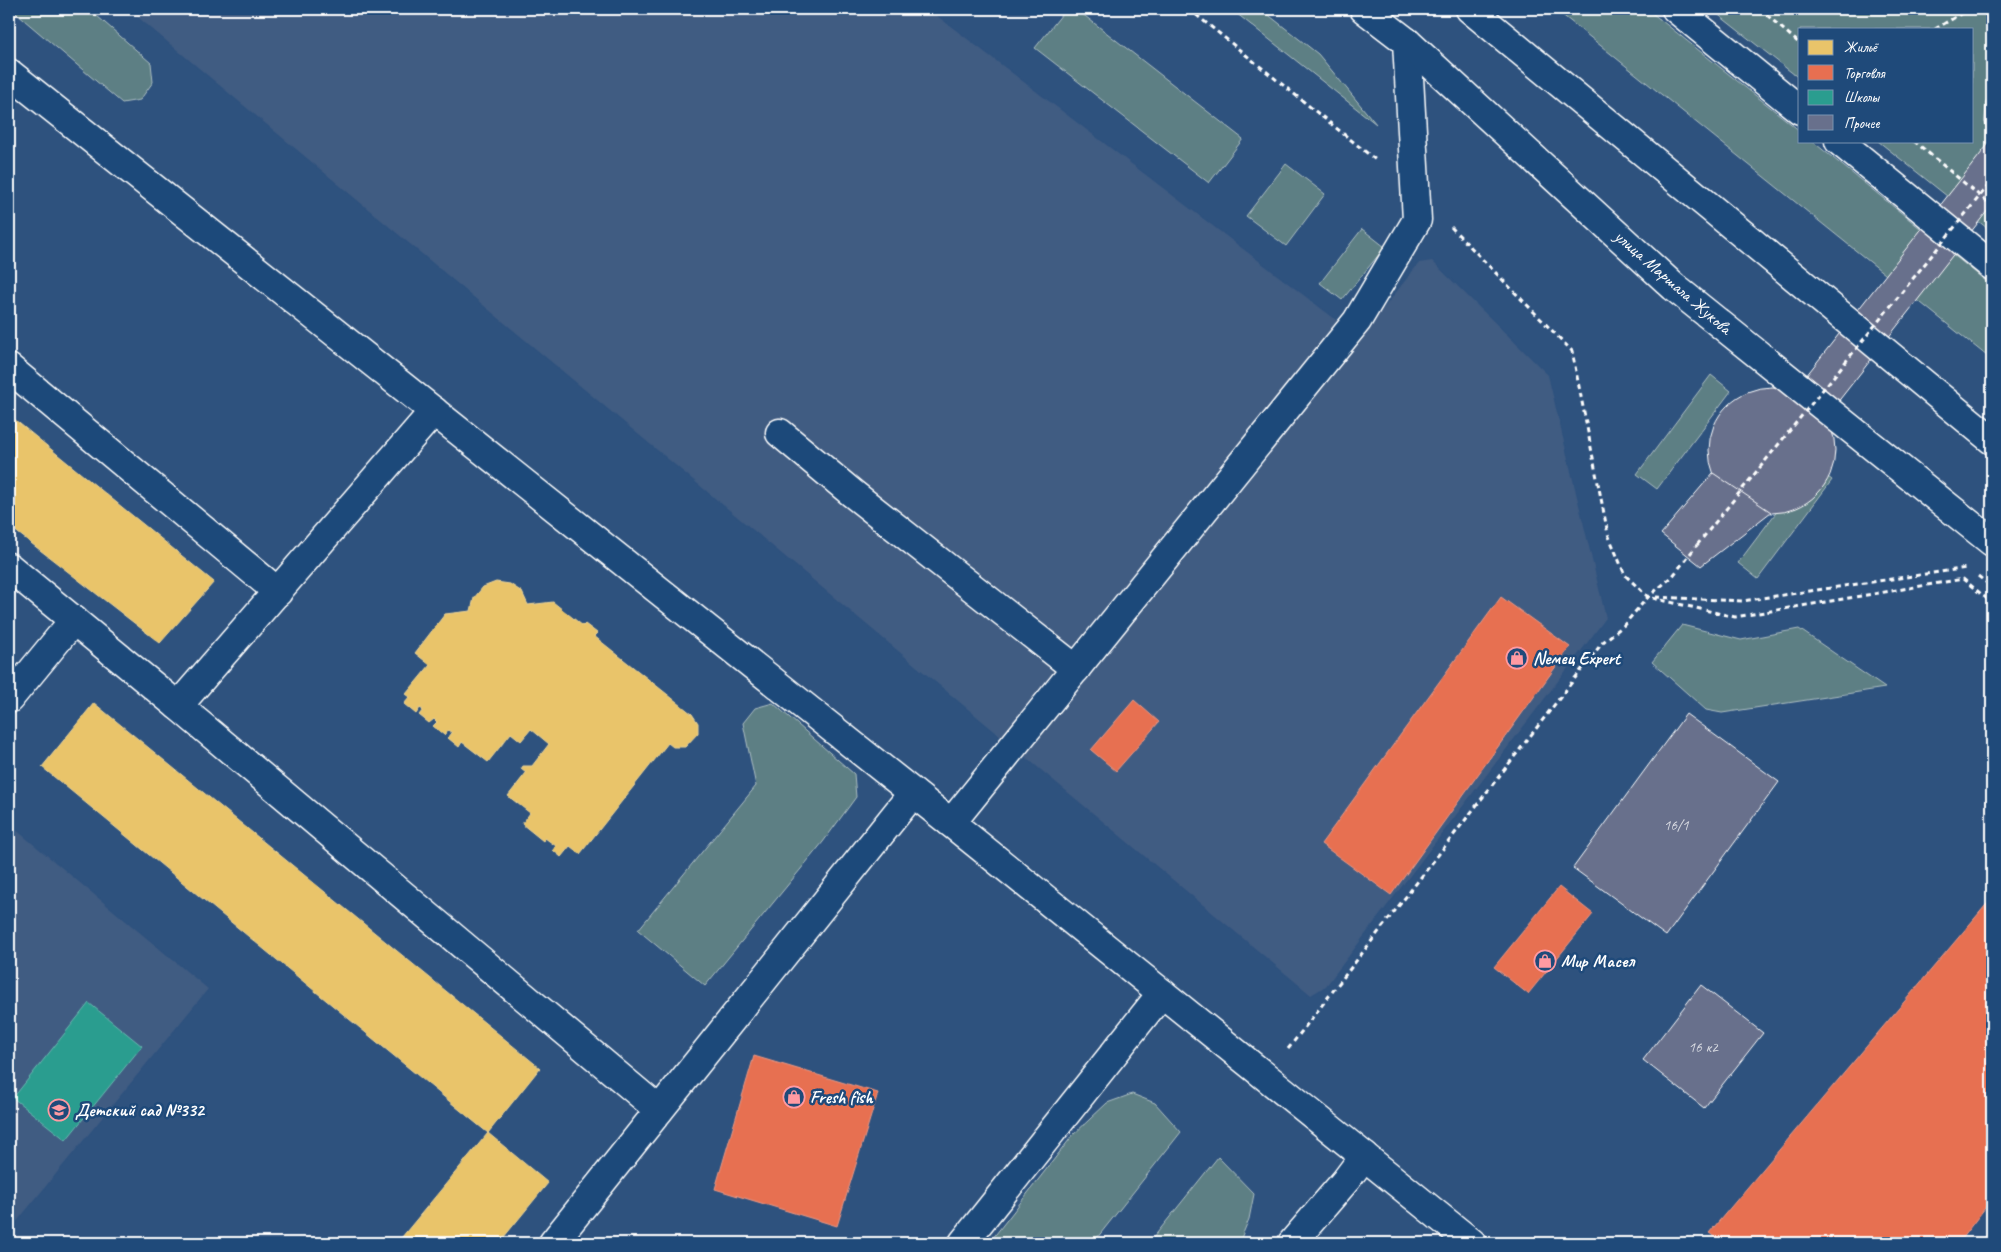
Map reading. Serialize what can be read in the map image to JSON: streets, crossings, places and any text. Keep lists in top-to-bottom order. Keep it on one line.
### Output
{"streets":{"street":["улица Маршала Жукова"]},"places":{"shop":["Nемец Expert","Мир Масел","Fresh fish"],"school or university":["Детский сад №332"]},"house_numbers":["16/1","16 к2"],"legend":["Жильё","Торговля","Школы","Прочее"]}
